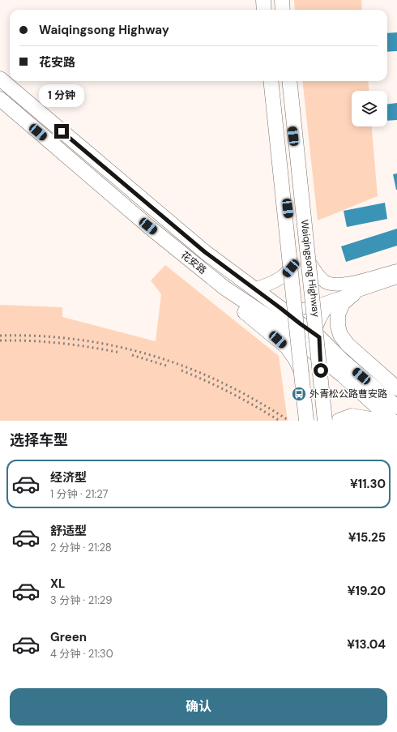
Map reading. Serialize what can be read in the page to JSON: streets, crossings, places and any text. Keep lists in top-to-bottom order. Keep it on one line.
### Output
{"streets":{"highway":["花安路"],"main road":["Waiqingsong Highway"]},"crossings":[["花安路","Waiqingsong Highway"]],"places":{"bus stop":["外青松公路曹安路"]},"page":{"banner":["Waiqingsong Highway","花安路"],"bubble":"1 分钟","heading":"选择车型","list":[{"name":"经济型","note":"1 分钟 · 21:27","value":"¥11.30"},{"name":"舒适型","note":"2 分钟 · 21:28","value":"¥15.25"},{"name":"XL","note":"3 分钟 · 21:29","value":"¥19.20"},{"name":"Green","note":"4 分钟 · 21:30","value":"¥13.04"}],"buttons":"确认"}}
